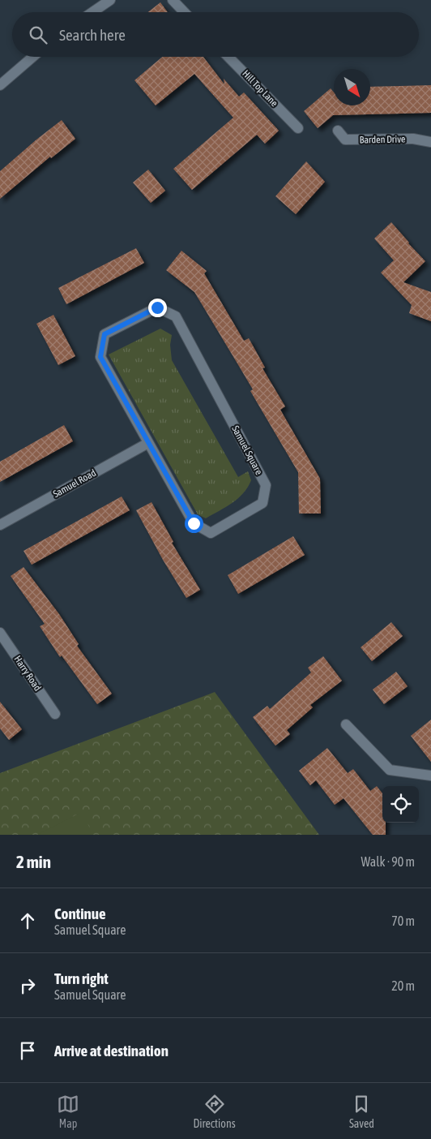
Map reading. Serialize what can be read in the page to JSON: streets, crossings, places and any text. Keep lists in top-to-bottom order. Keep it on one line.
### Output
{"streets":{"street":["Hill Top Lane","Barden Drive","Samuel Square","Samuel Road","Harry Road"]},"crossings":[["Samuel Square","Samuel Road"]],"north":"bottom right","page":{"search":"Search here","heading":["2 min","Walk · 90 m"],"list":[["Continue","Samuel Square","70 m"],["Turn right","Samuel Square","20 m"],"Arrive at destination"],"nav":["Map","Directions","Saved"]}}
